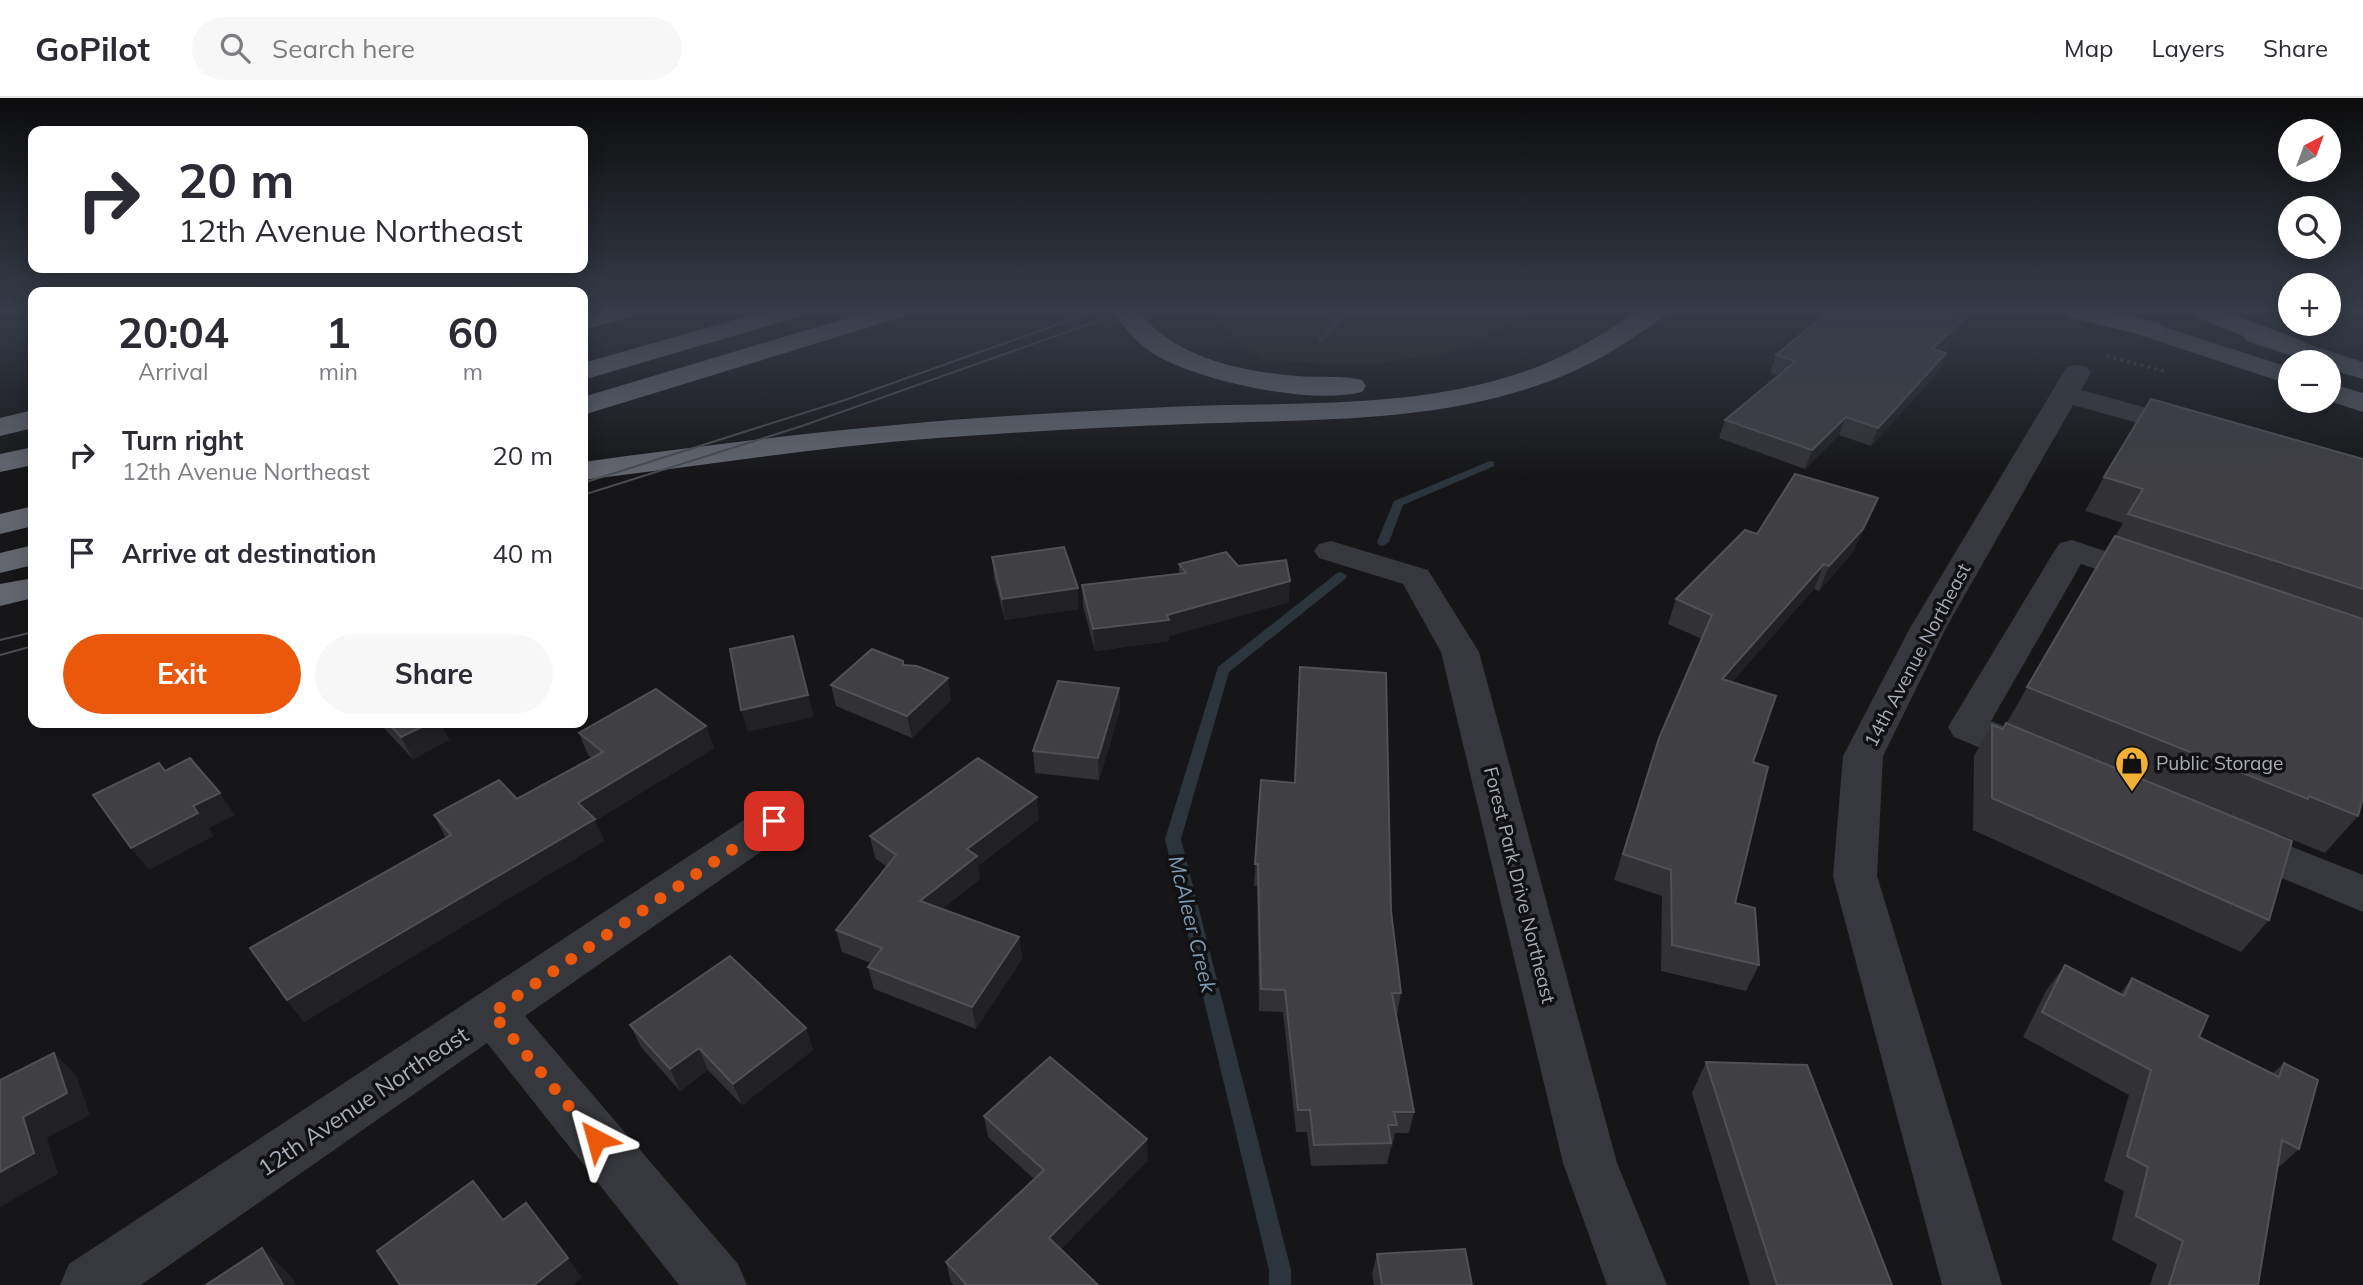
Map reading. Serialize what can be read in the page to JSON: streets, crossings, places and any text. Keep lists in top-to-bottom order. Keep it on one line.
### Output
{"streets":{"street":["14th Avenue Northeast","Forest Park Drive Northeast","12th Avenue Northeast"]},"water":["McAleer Creek"],"places":{"shop":["Public Storage"]},"north":"top right","page":{"header":"GoPilot","search":"Search here","nav":["Map","Layers","Share"],"map_buttons":["+","−"],"turn":["20 m","12th Avenue Northeast"],"eta":["20:04","Arrival","1","min","60","m"],"list":[{"name":"Turn right","note":"12th Avenue Northeast","value":"20 m"},{"name":"Arrive at destination","value":"40 m"}],"buttons":["Exit","Share"]}}
